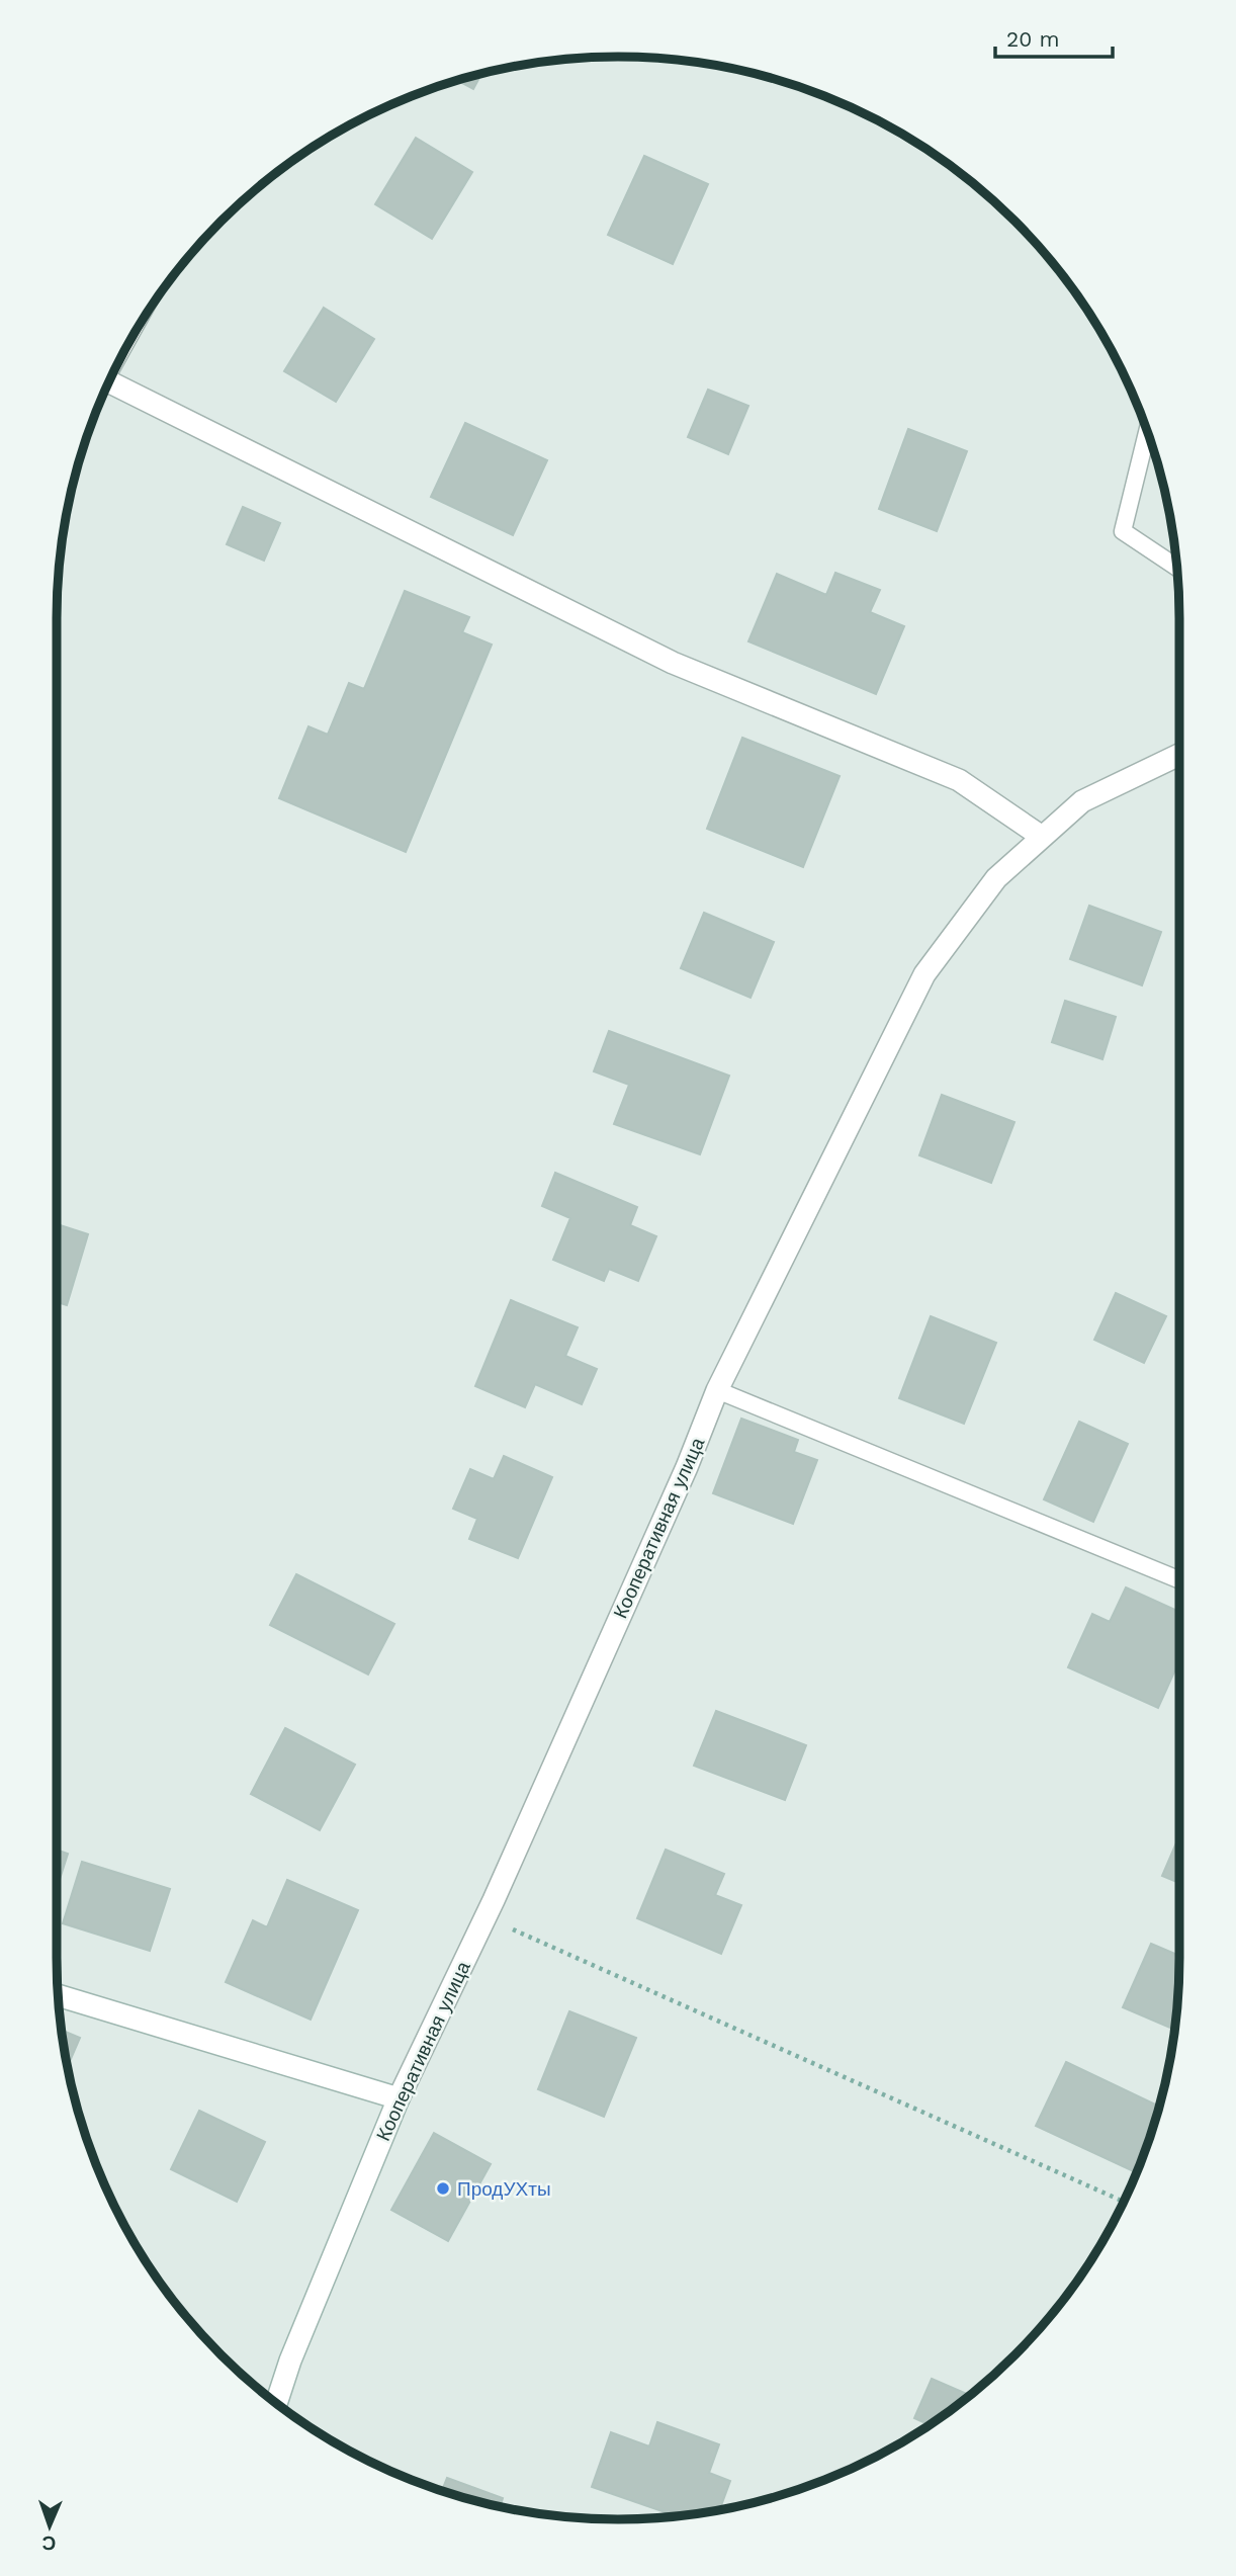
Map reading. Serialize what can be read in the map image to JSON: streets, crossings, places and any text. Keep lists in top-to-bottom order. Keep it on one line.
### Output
{"streets":{"street":["Кооперативная улица"]},"places":["ПродУХты"],"scale_bar":"20 m","north":"bottom"}
